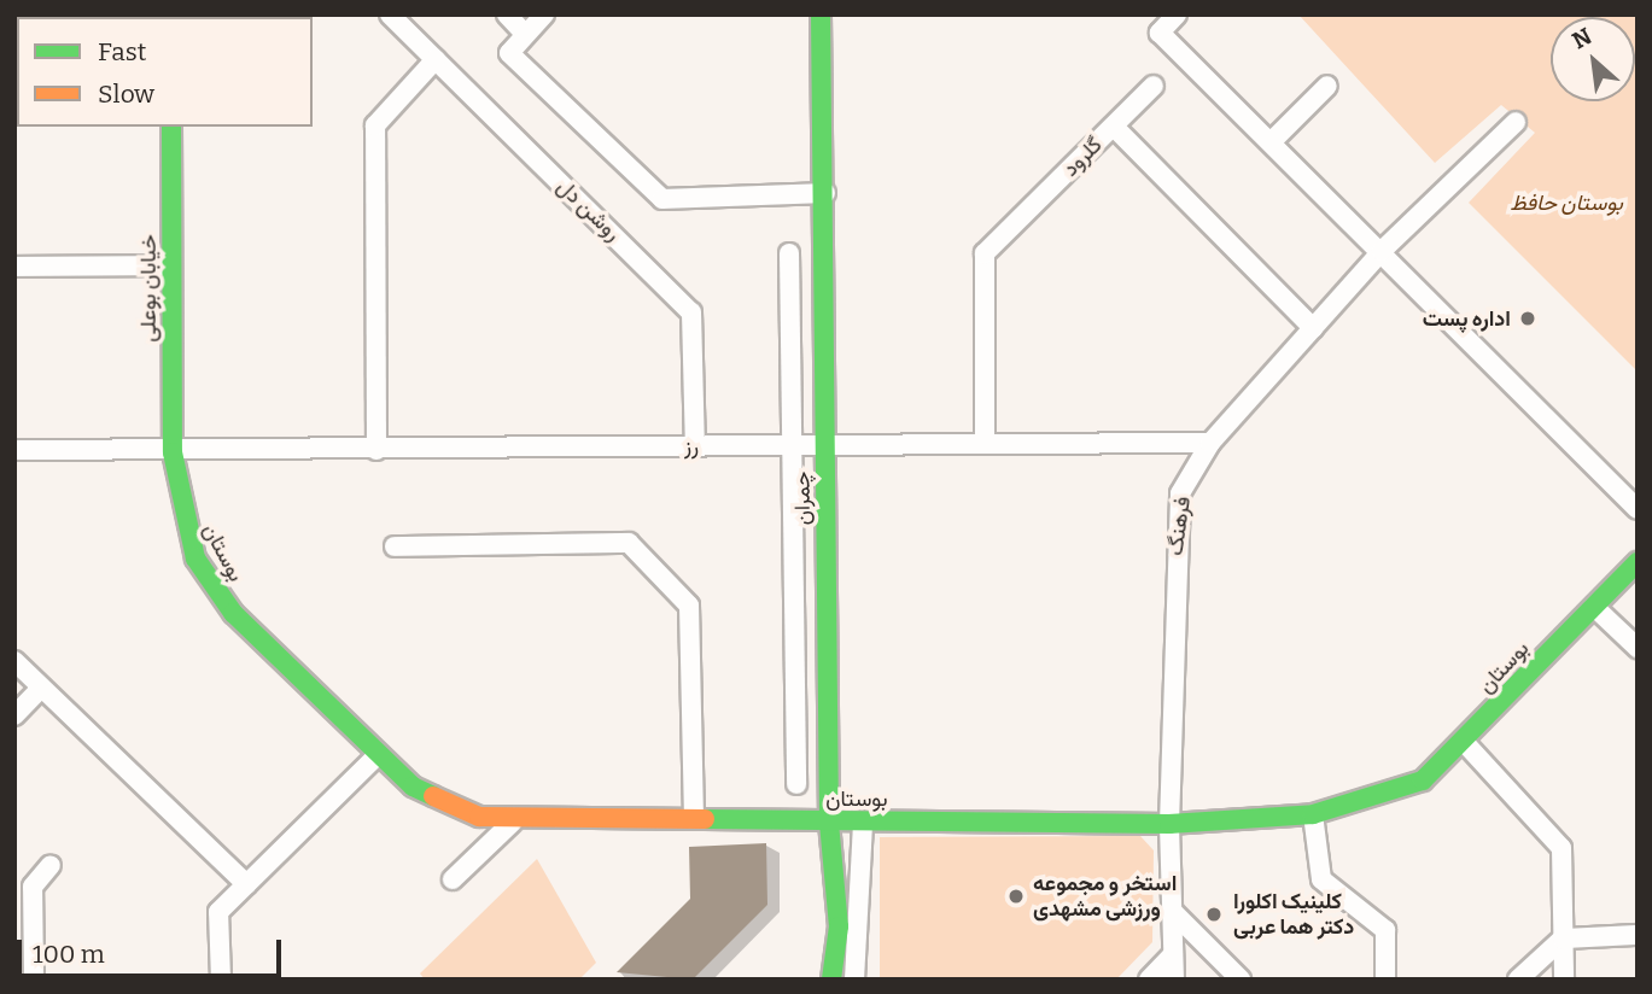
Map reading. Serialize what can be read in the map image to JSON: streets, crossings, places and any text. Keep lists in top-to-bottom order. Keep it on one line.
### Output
{"streets":{"street":["گلرود","روشن دل","خیابان بوعلی","رز","چمران","فرهنگ","بوستان"]},"crossings":[["گلرود","رز"],["گلرود","فرهنگ"],["روشن دل","رز"],["خیابان بوعلی","رز"],["خیابان بوعلی","بوستان"],["رز","چمران"],["رز","فرهنگ"],["رز","بوستان"],["چمران","بوستان"],["فرهنگ","بوستان"]],"parks":["بوستان حافظ"],"places":["اداره پست","استخر و مجموعه ورزشی مشهدی","کلینیک اکلورا دکتر هما عربی"],"legend":["Fast","Slow"],"scale_bar":"100 m","north":"top left"}
